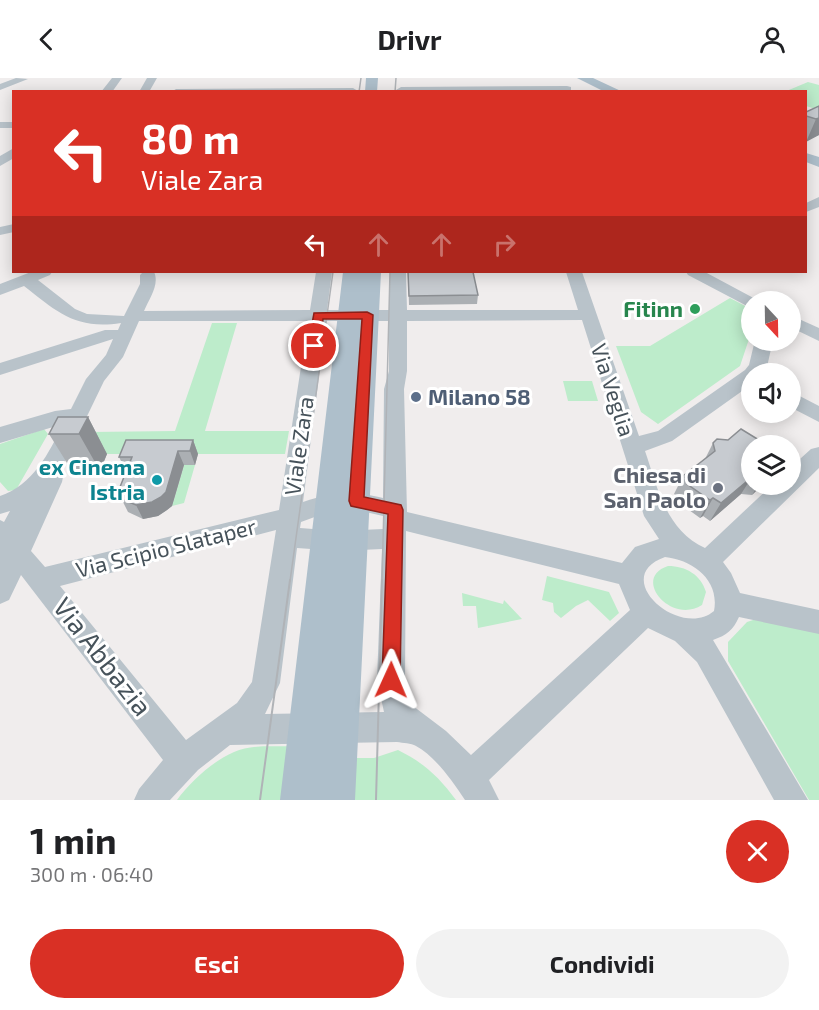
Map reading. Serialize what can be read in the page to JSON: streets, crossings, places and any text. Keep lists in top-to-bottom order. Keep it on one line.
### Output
{"streets":{"main road":["Viale Zara"],"street":["Via Veglia","Via Scipio Slataper","Via Abbazia"]},"crossings":[["Viale Zara","Via Scipio Slataper"],["Viale Zara","Via Abbazia"],["Via Scipio Slataper","Via Abbazia"]],"places":["Fitinn","Milano 58","ex Cinema Istria","Chiesa di San Paolo"],"north":"bottom","page":{"header":"Drivr","turn":["80 m","Viale Zara"],"heading":["1 min","300 m · 06:40"],"buttons":["Esci","Condividi"]}}
